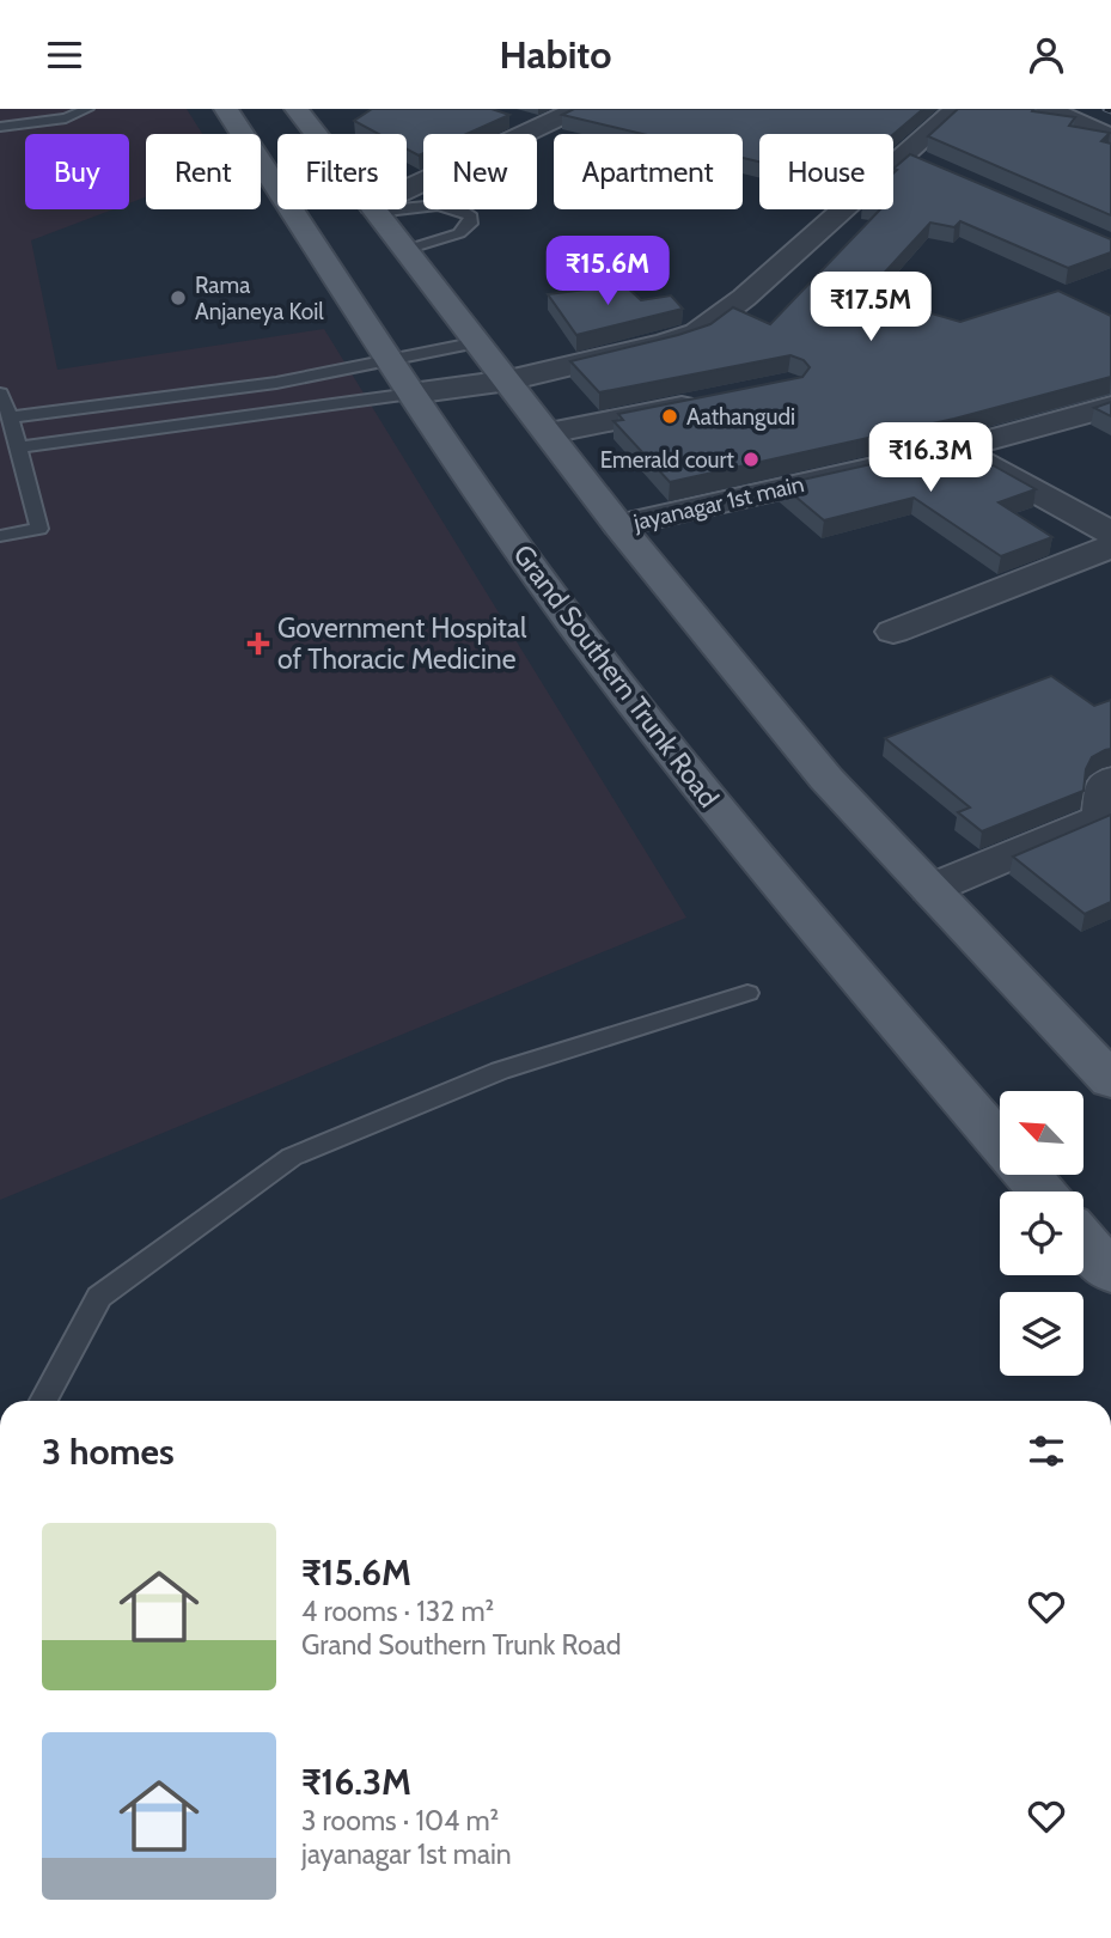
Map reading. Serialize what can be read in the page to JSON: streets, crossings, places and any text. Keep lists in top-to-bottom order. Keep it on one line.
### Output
{"streets":{"main road":["Grand Southern Trunk Road"],"street":["jayanagar 1st main"]},"places":{"other":["Rama Anjaneya Koil","Aathangudi","Emerald court"],"health":["Government Hospital of Thoracic Medicine"]},"north":"top left","page":{"header":"Habito","chip":["Buy","Rent","Filters","New","Apartment","House"],"price":["₹15.6M","₹17.5M","₹16.3M"],"heading":"3 homes","list":[{"name":"₹15.6M","note":"4 rooms · 132 m² · Grand Southern Trunk Road"},{"name":"₹16.3M","note":"3 rooms · 104 m² · jayanagar 1st main"}]}}
